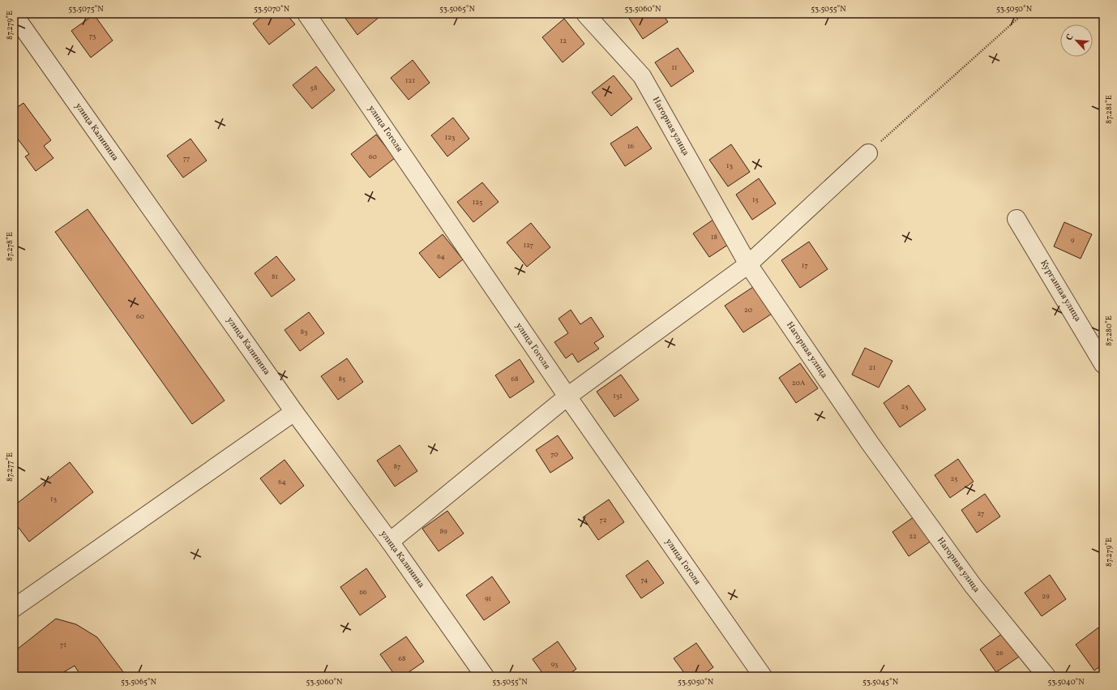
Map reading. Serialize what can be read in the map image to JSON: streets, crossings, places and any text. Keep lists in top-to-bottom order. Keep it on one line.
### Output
{"streets":{"street":["Нагорная улица","улица Гоголя","улица Калинина","Курганная улица"]},"house_numbers":["73","12","11","121","58","123","16","60","77","13","15","125","18","9","127","64","17","81","20","60","83","21","85","68","20А","131","23","70","87","25","64","13","27","72","89","22","74","66","29","91","71","26","68","93"],"north":"top left","coordinates":["53.5075°N","53.5070°N","53.5065°N","53.5060°N","53.5055°N","53.5050°N","87.279°E","87.281°E","87.278°E","87.280°E","87.277°E","53.5045°N","53.5040°N"]}
